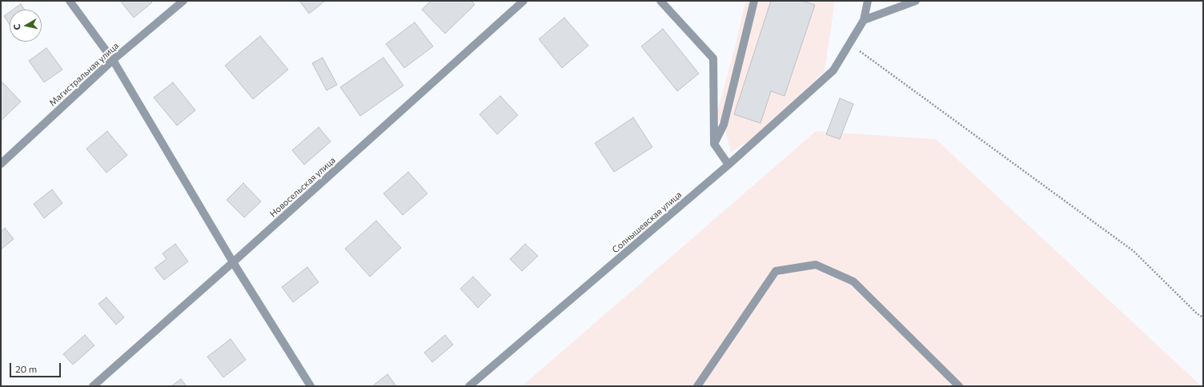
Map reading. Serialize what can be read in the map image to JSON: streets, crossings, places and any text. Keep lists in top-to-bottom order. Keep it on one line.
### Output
{"streets":{"street":["Магистральная улица","Новосельская улица","Солнышевская улица"]},"scale_bar":"20 m","north":"left"}
